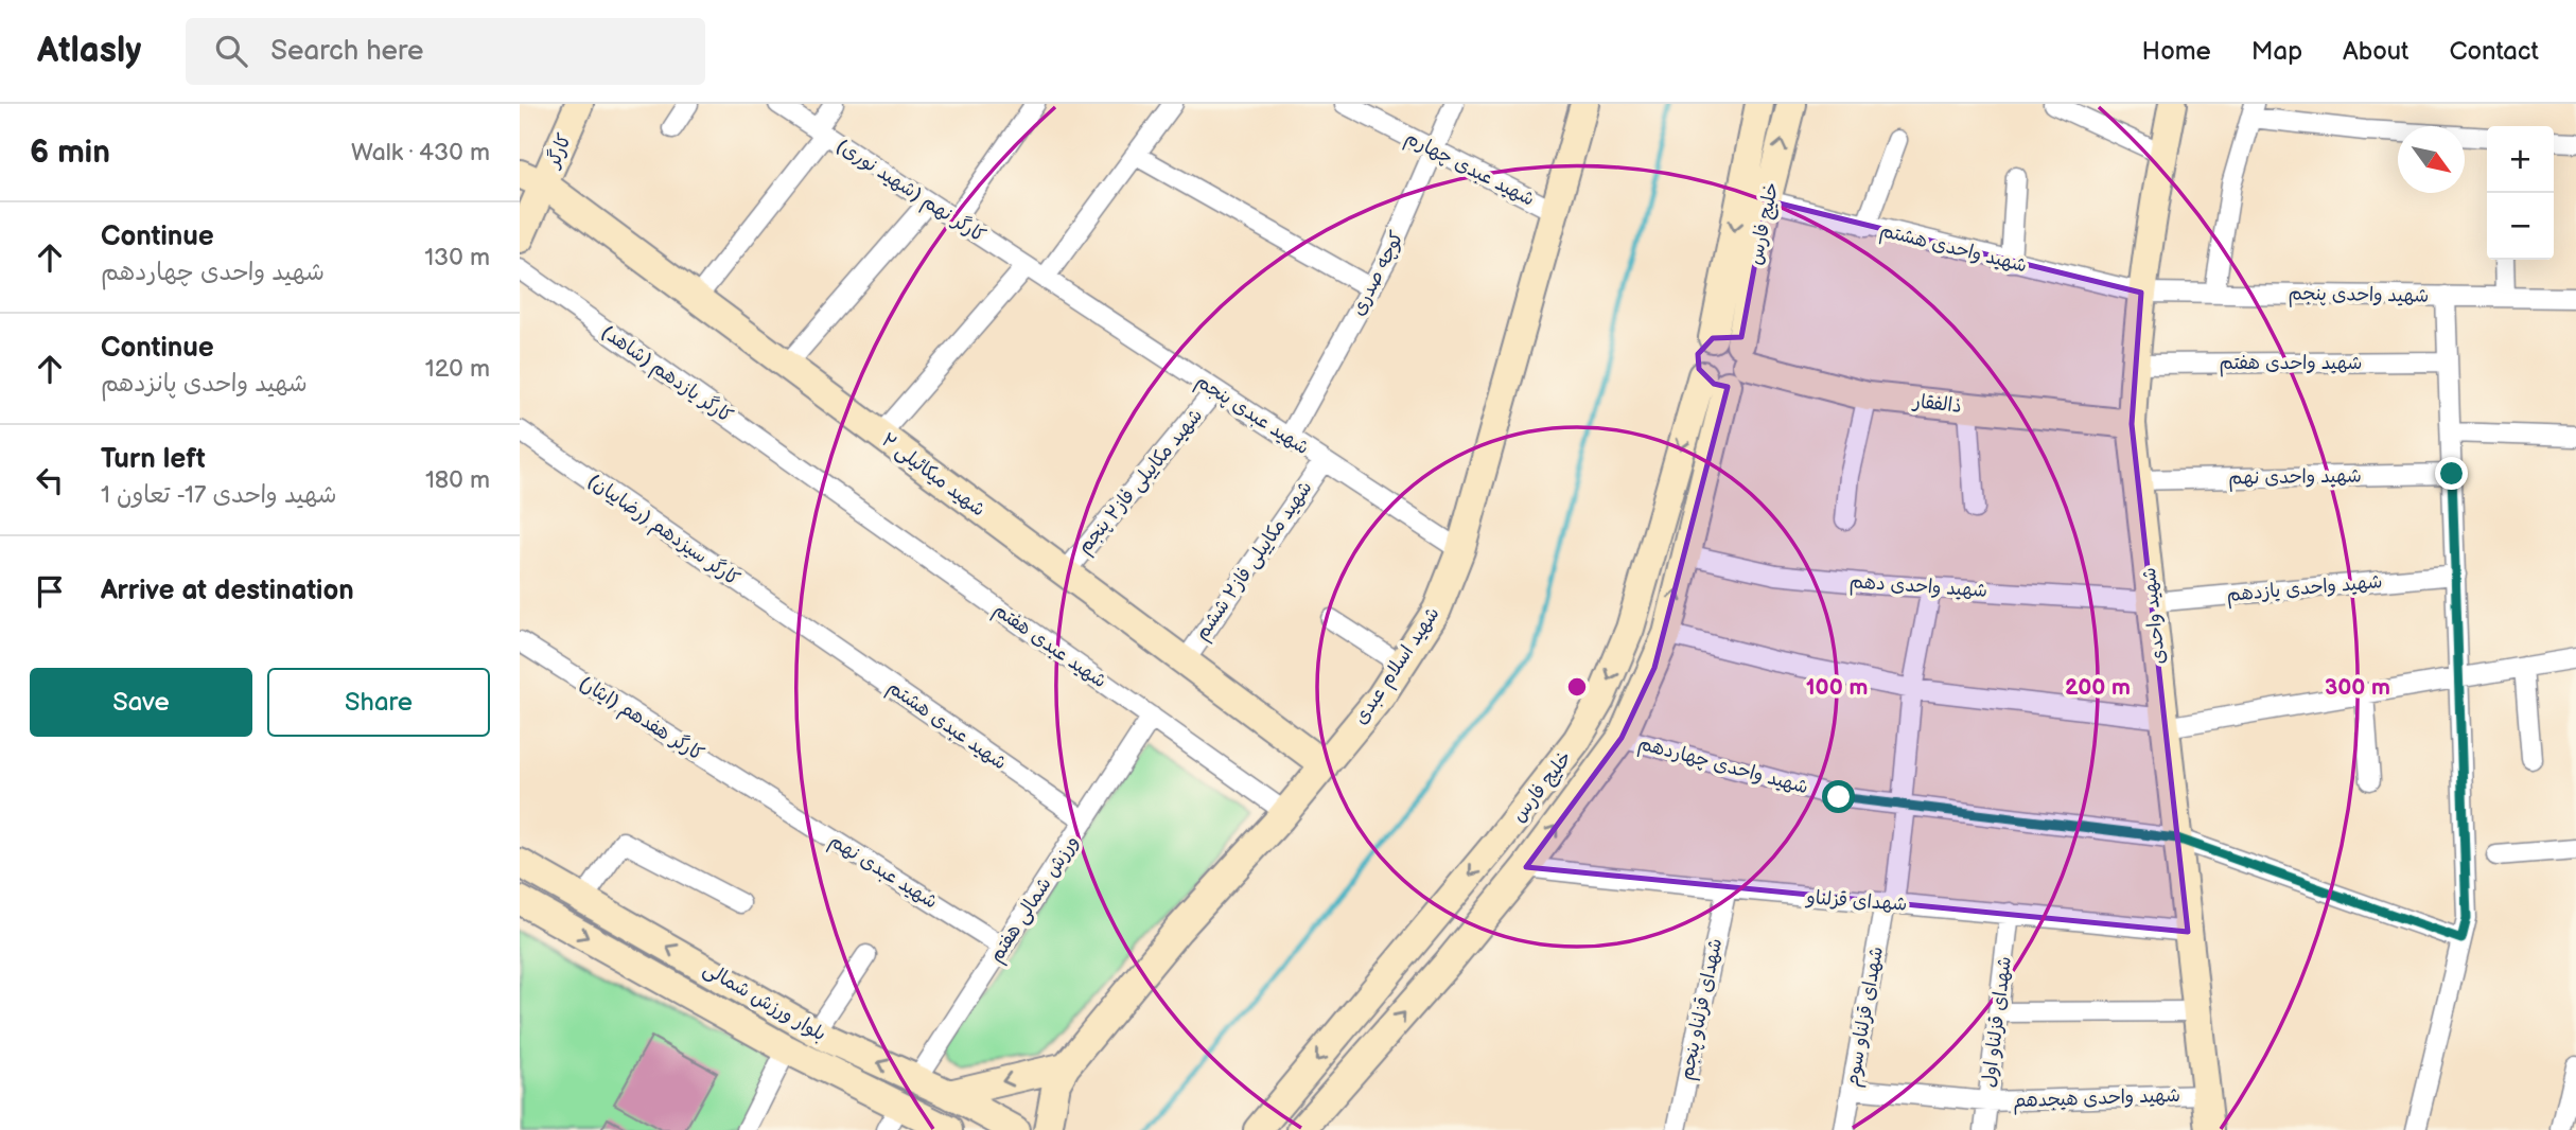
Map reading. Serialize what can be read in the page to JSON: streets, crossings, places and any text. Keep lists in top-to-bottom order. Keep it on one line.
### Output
{"streets":{"main road":["کارگر","خلیج فارس","ذالفقار","شهید میکائیلی ۲","شهید واحدی","شهید اسلام عبدی","بلوار ورزش شمالی"],"street":["شهید عبدی چهارم","کارگر نهم (شهید نوری)","شهید واحدی هشتم","کوچه صدری","شهید واحدی پنجم","شهید واحدی هفتم","کارگر یازدهم (شاهد)","شهید عبدی پنجم","شهید واحدی نهم","شهید مکاییلی فاز۲ پنجم","کارگر سیزدهم (رضاییان)","شهید مکاییلی فاز۲ ششم","شهید واحدی دهم","شهید واحدی یازدهم","شهید عبدی هفتم","کارگر هفدهم (ایثار)","شهید عبدی هشتم","شهید واحدی چهاردهم","شهید عبدی نهم","ورزش شمالی هفتم","شهدای قزلناو","شهدای قزلناو پنجم","شهدای قزلناو سوم","شهدای قزلناو اول","شهید واحدی هیجدهم"]},"crossings":[["کارگر","شهید میکائیلی ۲"],["شهید عبدی چهارم","کوچه صدری"],["شهید عبدی چهارم","شهید اسلام عبدی"],["کارگر نهم (شهید نوری)","شهید عبدی پنجم"],["خلیج فارس","شهید واحدی هشتم"],["خلیج فارس","ذالفقار"],["شهید واحدی هشتم","شهید واحدی پنجم"],["شهید واحدی هشتم","شهید واحدی"],["کوچه صدری","شهید عبدی پنجم"],["شهید واحدی پنجم","شهید واحدی"],["شهید واحدی هفتم","شهید واحدی"],["کارگر یازدهم (شاهد)","شهید عبدی هفتم"],["ذالفقار","شهید واحدی"],["شهید عبدی پنجم","شهید مکاییلی فاز۲ پنجم"],["شهید عبدی پنجم","شهید مکاییلی فاز۲ ششم"],["شهید عبدی پنجم","شهید اسلام عبدی"],["شهید میکائیلی ۲","شهید مکاییلی فاز۲ پنجم"],["شهید میکائیلی ۲","شهید مکاییلی فاز۲ ششم"],["شهید میکائیلی ۲","شهید اسلام عبدی"],["شهید واحدی نهم","شهید واحدی"],["کارگر سیزدهم (رضاییان)","شهید عبدی هشتم"],["شهید واحدی دهم","شهید واحدی یازدهم"],["شهید واحدی دهم","شهید واحدی"],["شهید واحدی دهم","شهدای قزلناو سوم"],["شهید واحدی یازدهم","شهید واحدی"],["شهید واحدی","شهید واحدی چهاردهم"],["شهید واحدی","شهدای قزلناو"],["شهید واحدی","شهید واحدی هیجدهم"],["شهید عبدی هفتم","شهید اسلام عبدی"],["شهید عبدی هفتم","ورزش شمالی هفتم"],["کارگر هفدهم (ایثار)","شهید عبدی نهم"],["شهید عبدی هشتم","ورزش شمالی هفتم"],["شهید واحدی چهاردهم","شهدای قزلناو سوم"],["شهید عبدی نهم","ورزش شمالی هفتم"],["ورزش شمالی هفتم","بلوار ورزش شمالی"],["شهدای قزلناو","شهدای قزلناو پنجم"],["شهدای قزلناو","شهدای قزلناو سوم"],["شهدای قزلناو","شهدای قزلناو اول"],["شهدای قزلناو سوم","شهید واحدی هیجدهم"],["شهدای قزلناو اول","شهید واحدی هیجدهم"]],"north":"bottom right","page":{"header":"Atlasly","search":"Search here","nav":["Home","Map","About","Contact"],"heading":["6 min","Walk · 430 m"],"map_buttons":["+","−"],"list":[["Continue","شهید واحدی چهاردهم","130 m"],["Continue","شهید واحدی پانزدهم","120 m"],["Turn left","شهید واحدی 17- تعاون 1","180 m"],"Arrive at destination"],"buttons":["Save","Share"]},"rings":["100 m","200 m","300 m"]}
